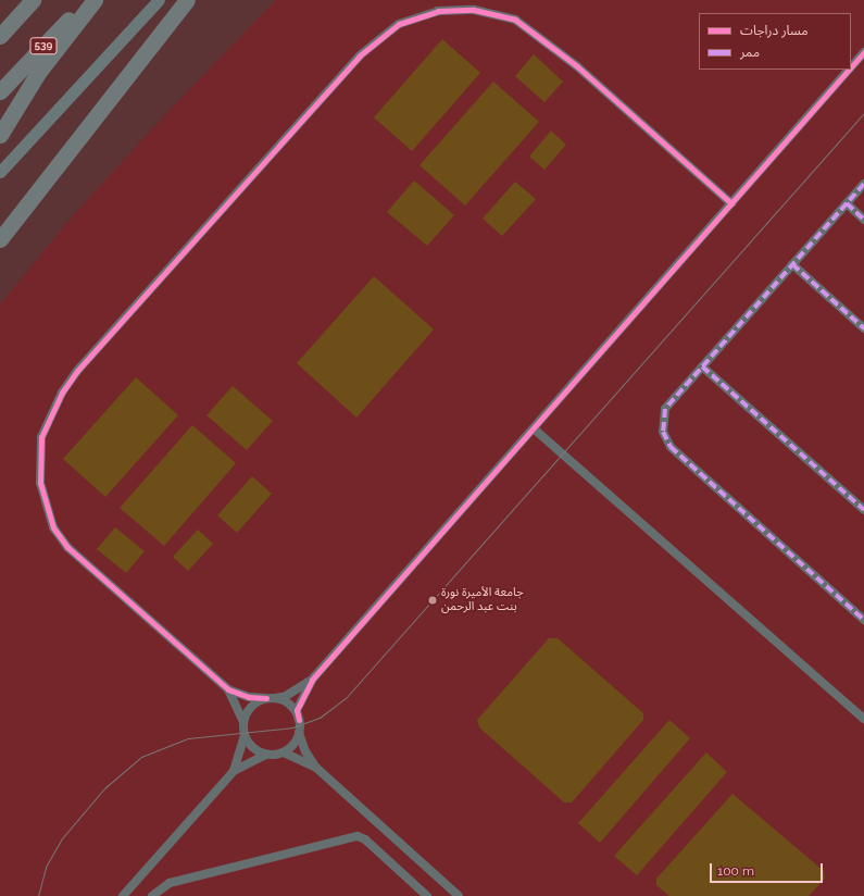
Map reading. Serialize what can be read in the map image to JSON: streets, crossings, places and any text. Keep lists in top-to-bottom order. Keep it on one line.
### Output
{"streets":{"highway":["539"]},"places":["جامعة الأميرة نورة بنت عبد الرحمن"],"legend":["مسار دراجات","ممر"],"scale_bar":"100 m"}
